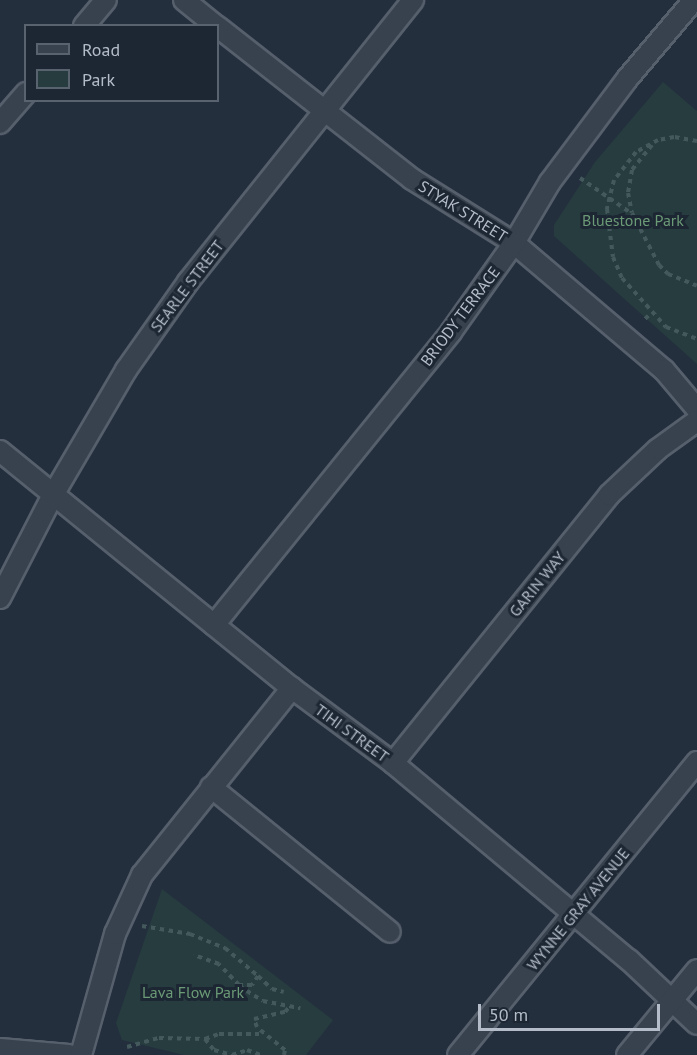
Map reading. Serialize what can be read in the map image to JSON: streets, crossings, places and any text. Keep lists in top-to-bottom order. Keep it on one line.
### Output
{"streets":{"street":["STYAK STREET","SEARLE STREET","BRIODY TERRACE","GARIN WAY","TIHI STREET","WYNNE GRAY AVENUE"]},"crossings":[["STYAK STREET","SEARLE STREET"],["STYAK STREET","BRIODY TERRACE"],["SEARLE STREET","TIHI STREET"],["BRIODY TERRACE","TIHI STREET"],["GARIN WAY","TIHI STREET"],["TIHI STREET","WYNNE GRAY AVENUE"]],"parks":["Bluestone Park","Lava Flow Park"],"legend":["Road","Park"],"scale_bar":"50 m"}
